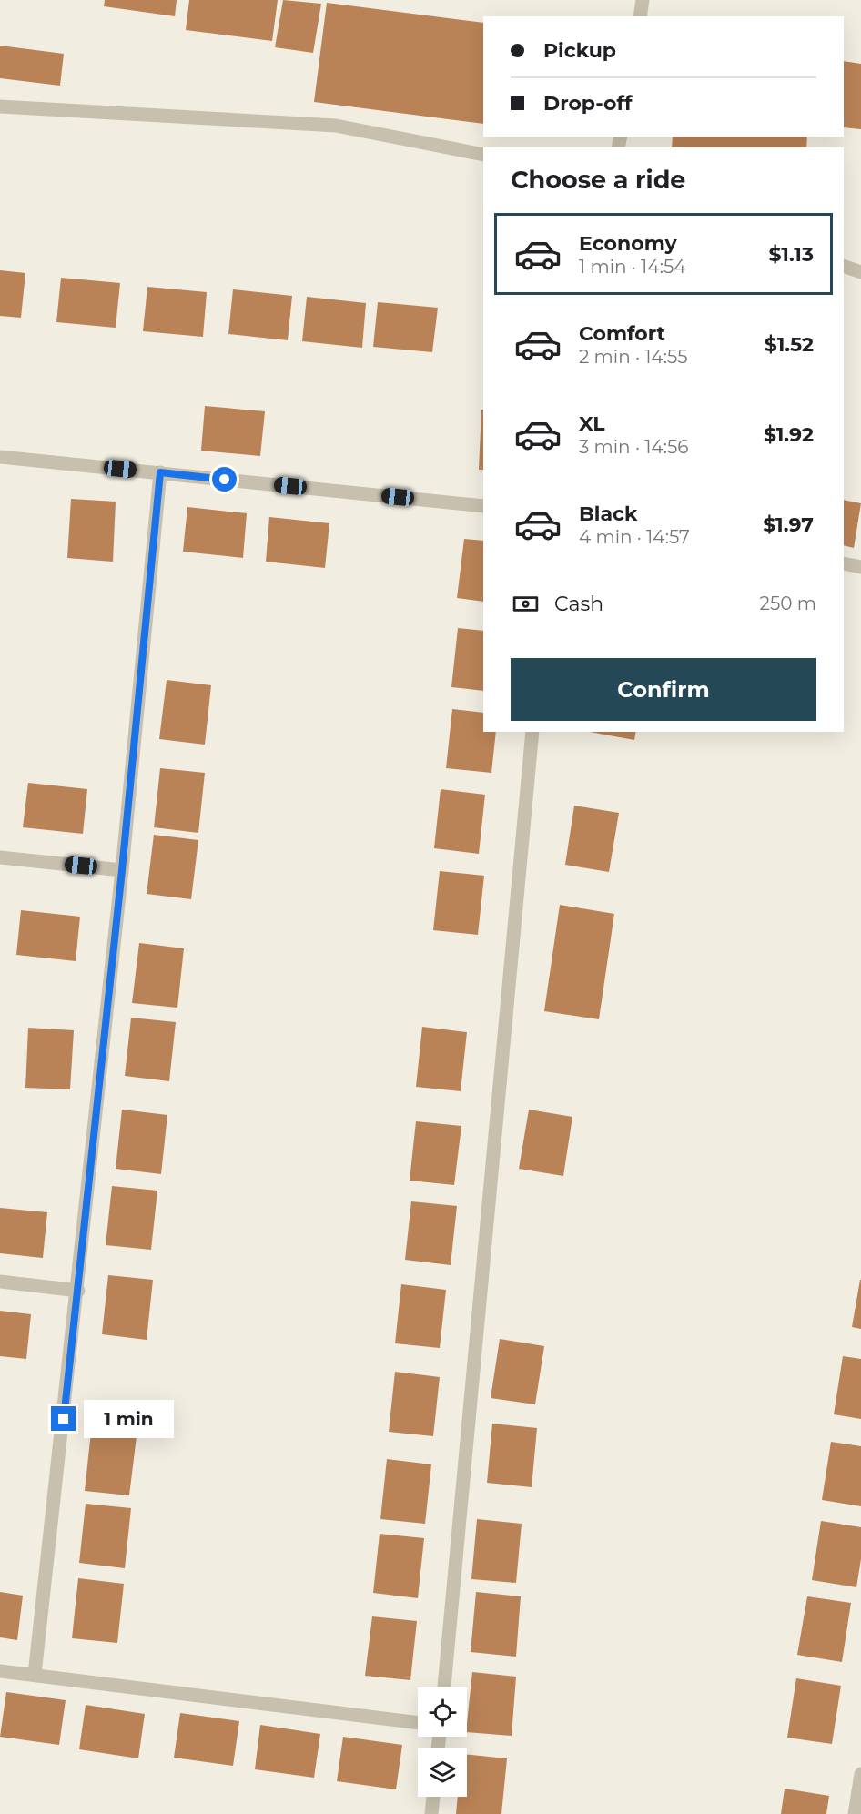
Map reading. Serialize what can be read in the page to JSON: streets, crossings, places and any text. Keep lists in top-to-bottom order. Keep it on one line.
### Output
{"page":{"banner":["Pickup","Drop-off"],"heading":"Choose a ride","list":[{"name":"Economy","note":"1 min · 14:54","value":"$1.13"},{"name":"Comfort","note":"2 min · 14:55","value":"$1.52"},{"name":"XL","note":"3 min · 14:56","value":"$1.92"},{"name":"Black","note":"4 min · 14:57","value":"$1.97"}],"pay":["Cash","250 m"],"buttons":"Confirm","bubble":"1 min"}}
